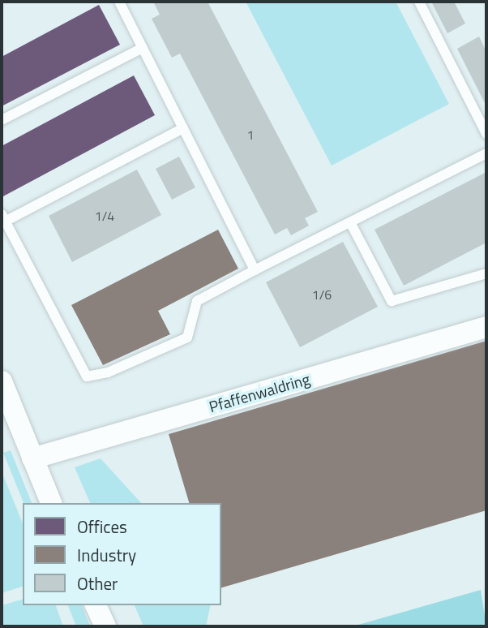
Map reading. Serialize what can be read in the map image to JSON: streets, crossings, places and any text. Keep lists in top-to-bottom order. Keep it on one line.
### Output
{"streets":{"street":["Pfaffenwaldring"]},"house_numbers":["1","1/4","1/6"],"legend":["Offices","Industry","Other"]}
